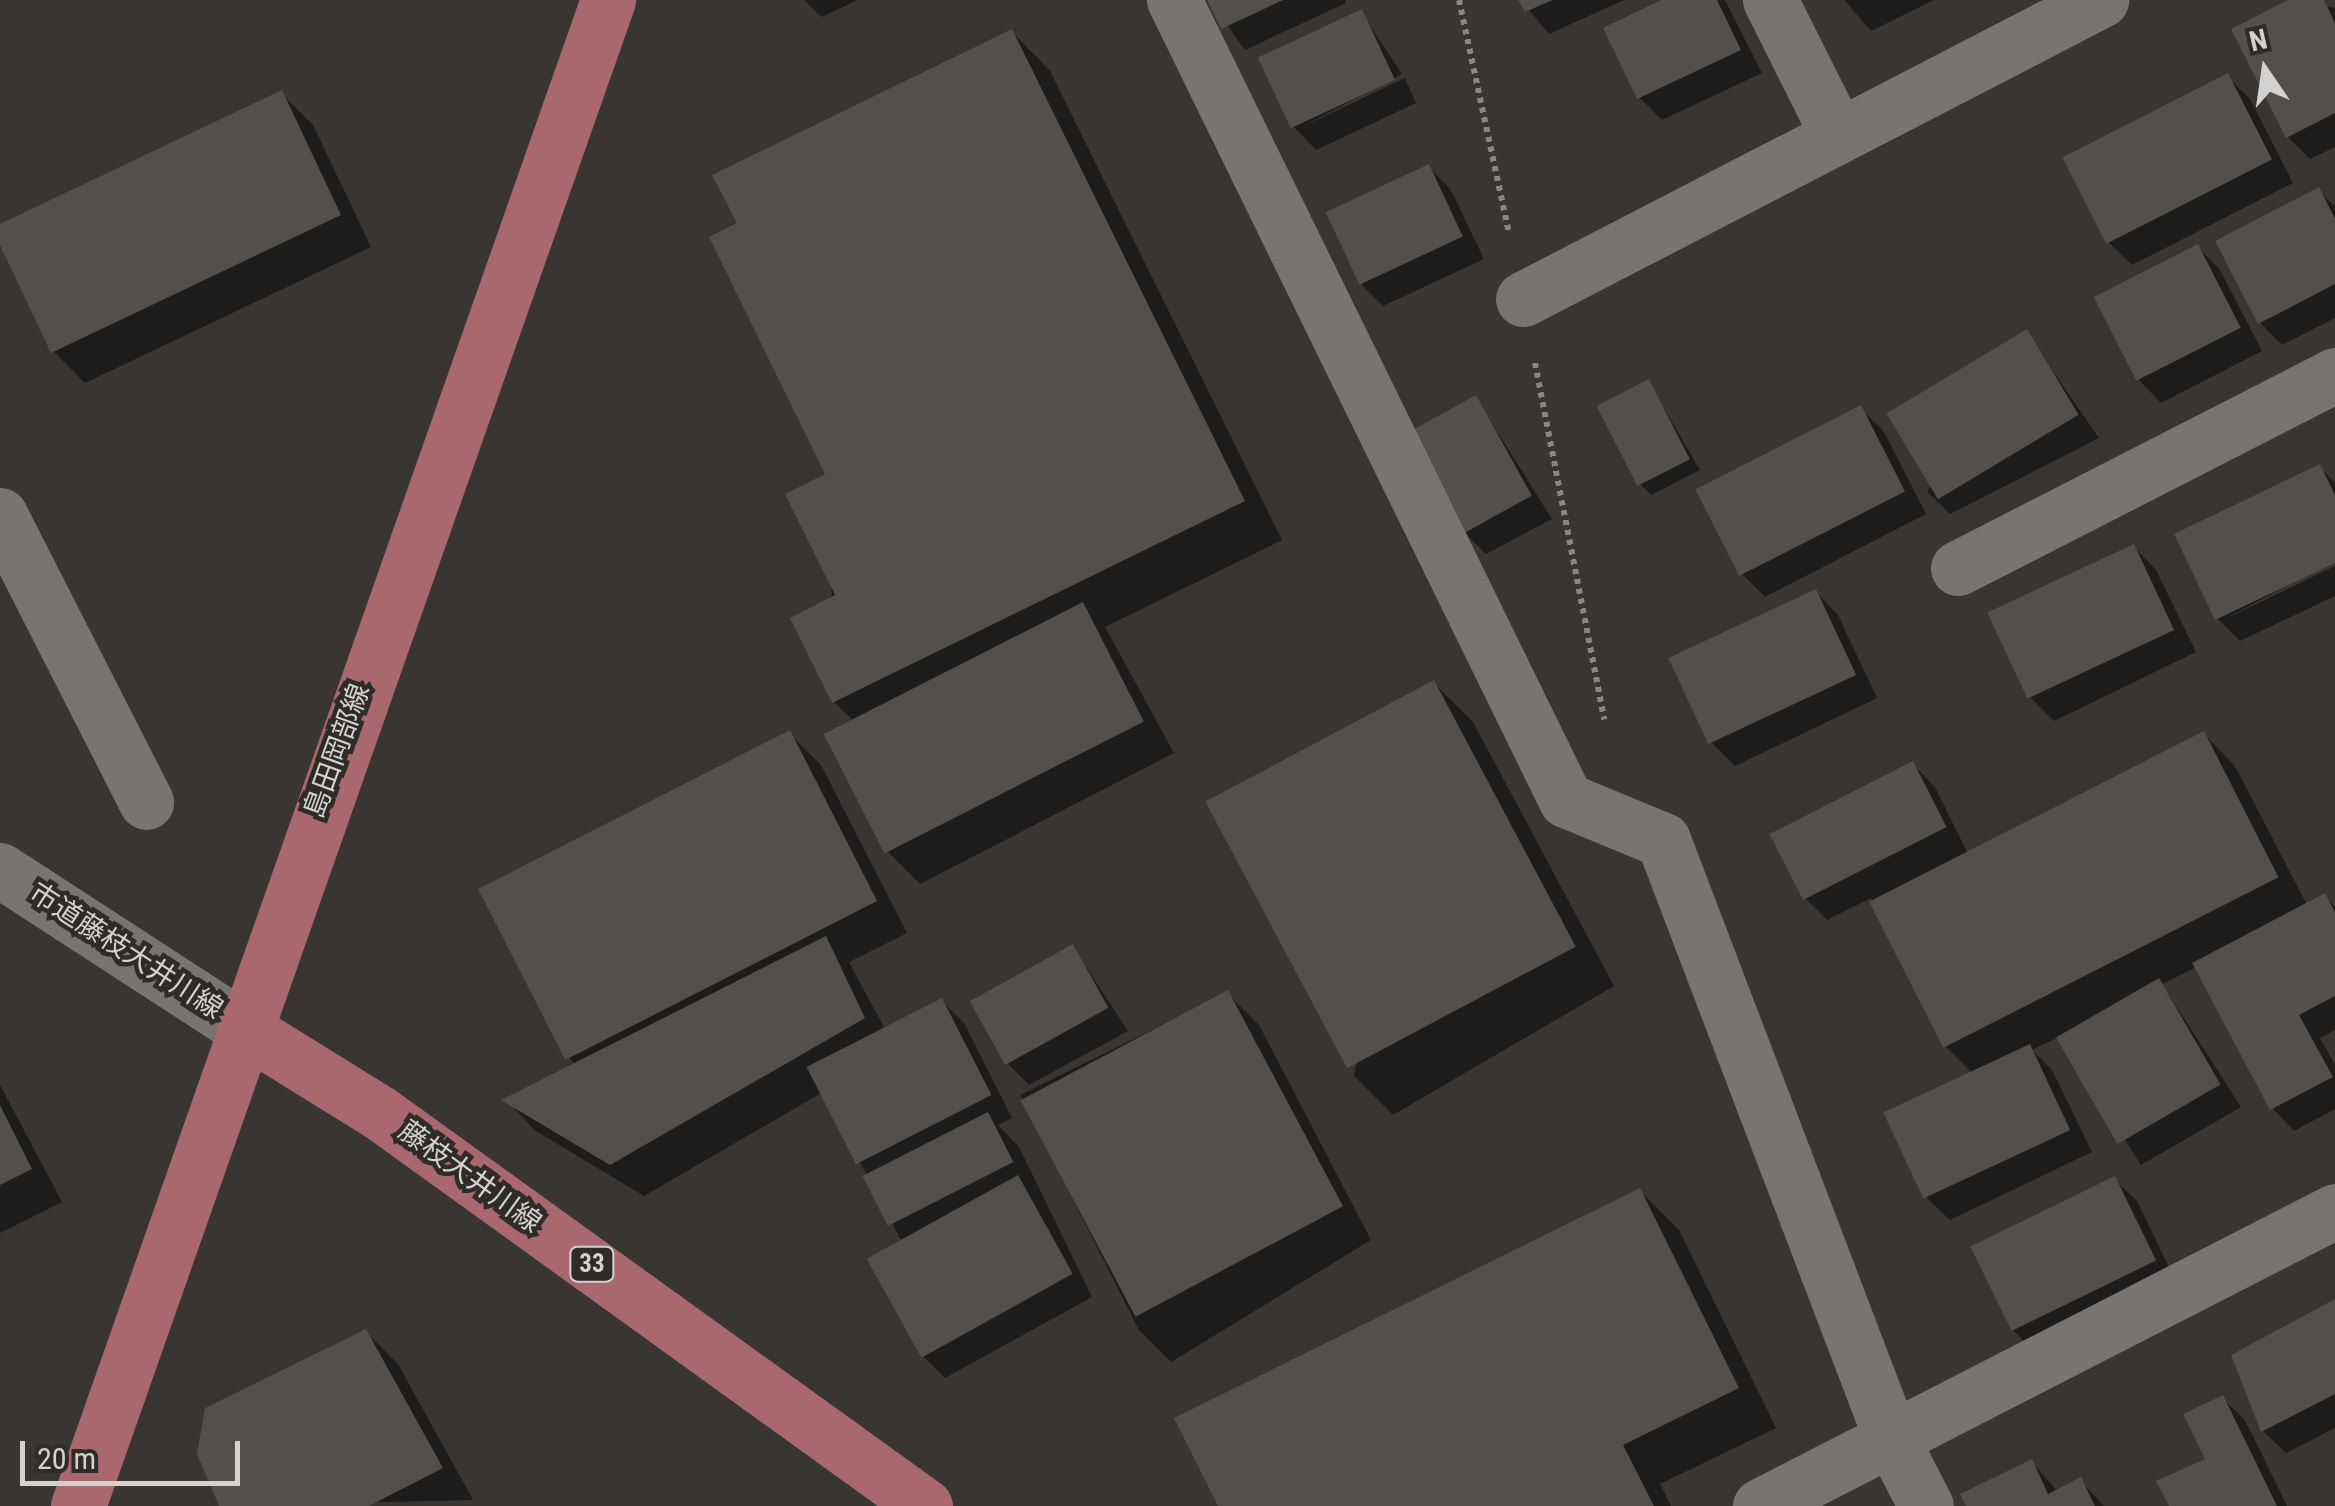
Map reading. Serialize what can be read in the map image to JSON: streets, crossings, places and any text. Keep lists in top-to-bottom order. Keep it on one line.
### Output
{"streets":{"main road":["島田岡部線","藤枝大井川線","33"],"street":["市道藤枝大井川線"]},"crossings":[["島田岡部線","市道藤枝大井川線"],["島田岡部線","藤枝大井川線"],["市道藤枝大井川線","藤枝大井川線"]],"scale_bar":"20 m","north":"top"}
